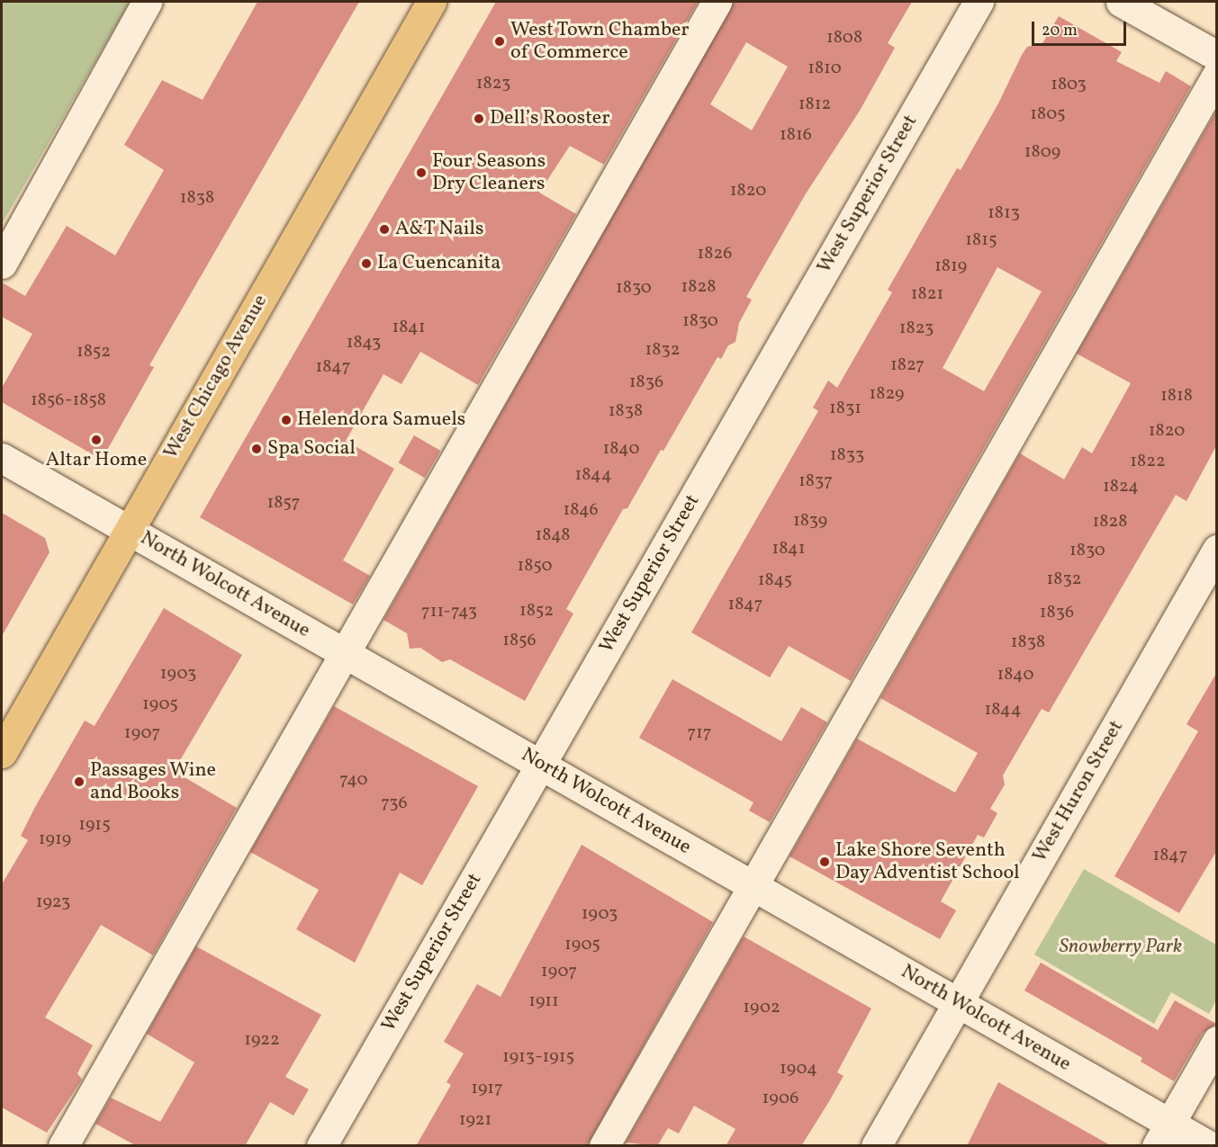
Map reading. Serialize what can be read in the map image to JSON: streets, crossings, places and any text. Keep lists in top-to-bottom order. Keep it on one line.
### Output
{"streets":{"main road":["West Chicago Avenue"],"street":["West Superior Street","North Wolcott Avenue","West Huron Street"]},"crossings":[["West Superior Street","North Wolcott Avenue"],["West Chicago Avenue","North Wolcott Avenue"],["North Wolcott Avenue","West Huron Street"]],"parks":["Snowberry Park"],"places":["West Town Chamber of Commerce","Dell’s Rooster","Four Seasons Dry Cleaners","A&T Nails","La Cuencanita","Helendora Samuels","Altar Home","Spa Social","Passages Wine and Books","Lake Shore Seventh Day Adventist School"],"house_numbers":["1808","1810","1823","1803","1812","1805","1816","1809","1820","1838","1813","1815","1826","1819","1828","1830","1821","1830","1841","1823","1843","1832","1852","1827","1847","1836","1829","1818","1856-1858","1831","1838","1820","1840","1833","1822","1844","1837","1824","1857","1846","1839","1828","1848","1841","1830","1850","1832","1845","1847","1852","711-743","1836","1856","1838","1903","1840","1905","1844","1907","717","740","736","1915","1919","1847","1923","1903","1905","1907","1911","1902","1922","1913-1915","1904","1917","1906","1921"],"scale_bar":"20 m"}
